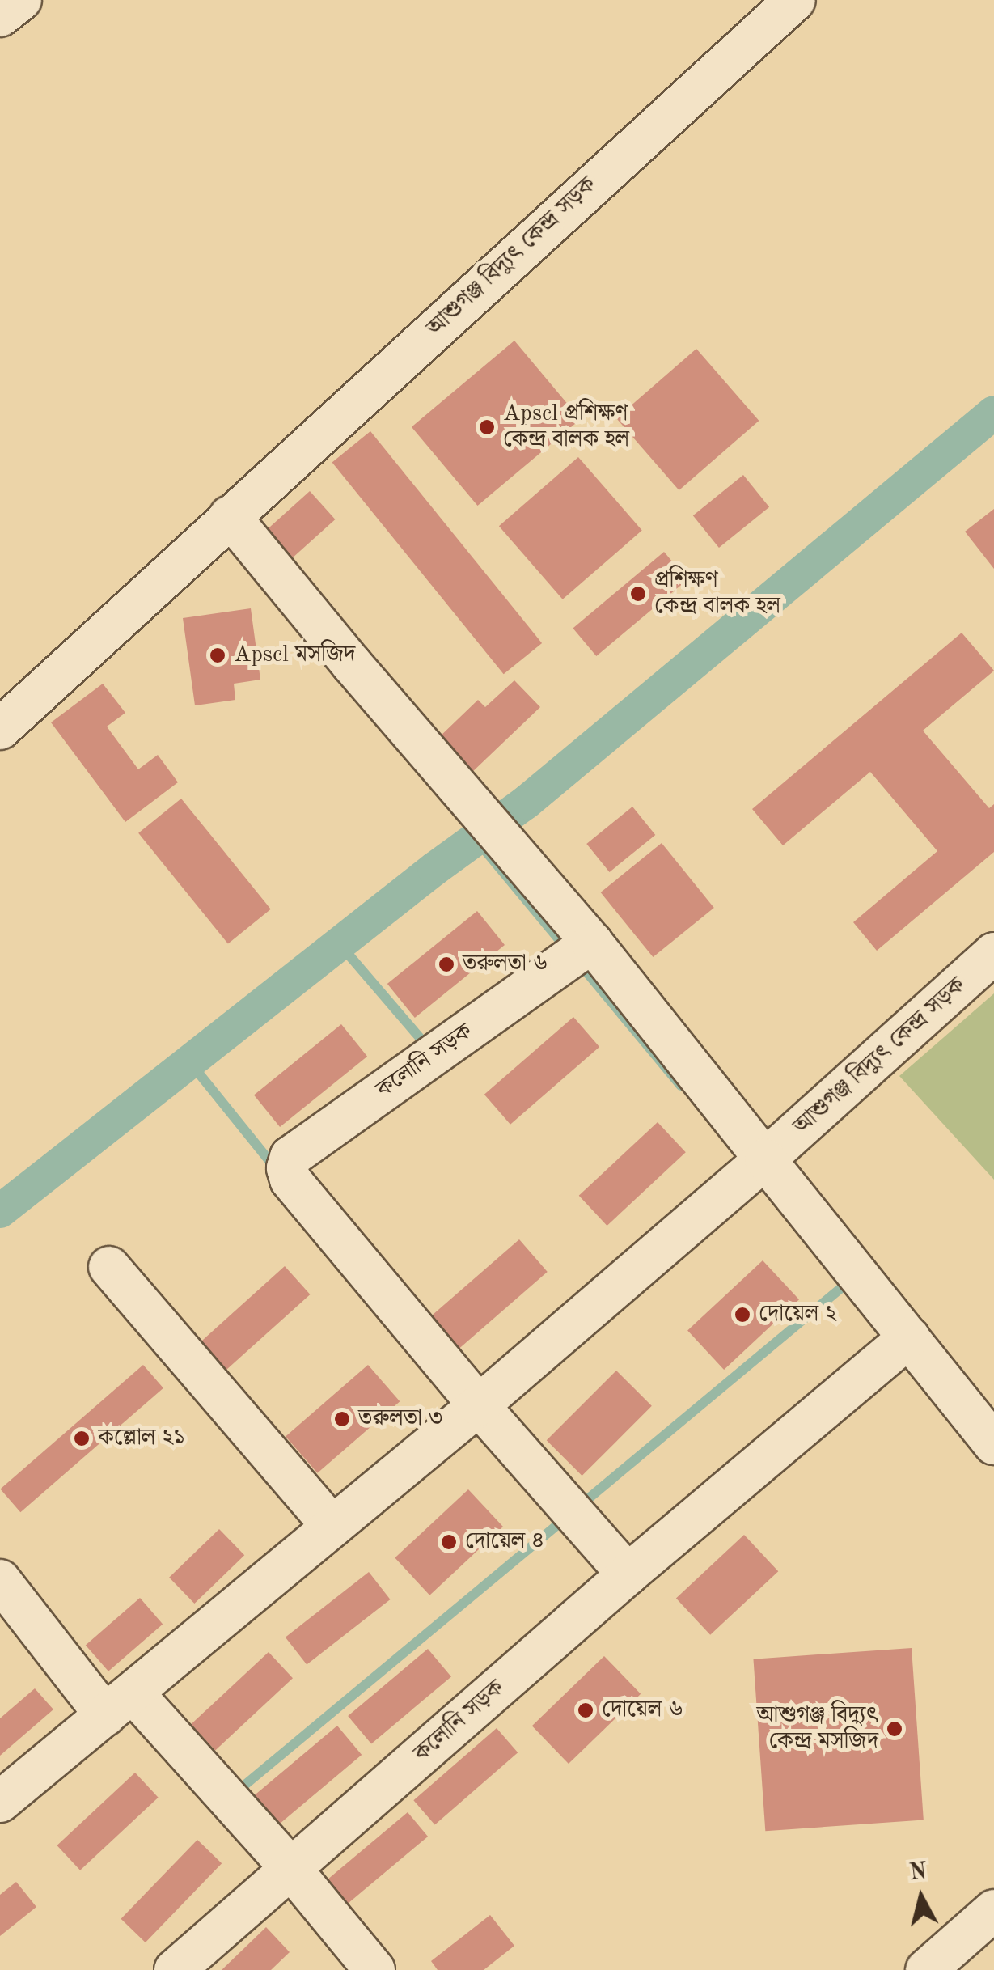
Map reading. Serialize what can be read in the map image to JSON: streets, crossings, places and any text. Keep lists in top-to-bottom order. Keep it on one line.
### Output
{"streets":{"street":["আশুগঞ্জ বিদ্যুৎ কেন্দ্র সড়ক","কলোনি সড়ক"]},"places":["Apscl প্রশিক্ষণ কেন্দ্র বালক হল","প্রশিক্ষণ কেন্দ্র বালক হল","Apscl মসজিদ","তরুলতা ৬","দোয়েল ২","তরুলতা ৩","কল্লোল ২১","দোয়েল ৪","দোয়েল ৬","আশুগঞ্জ বিদ্যুৎ কেন্দ্র মসজিদ"],"north":"top"}
